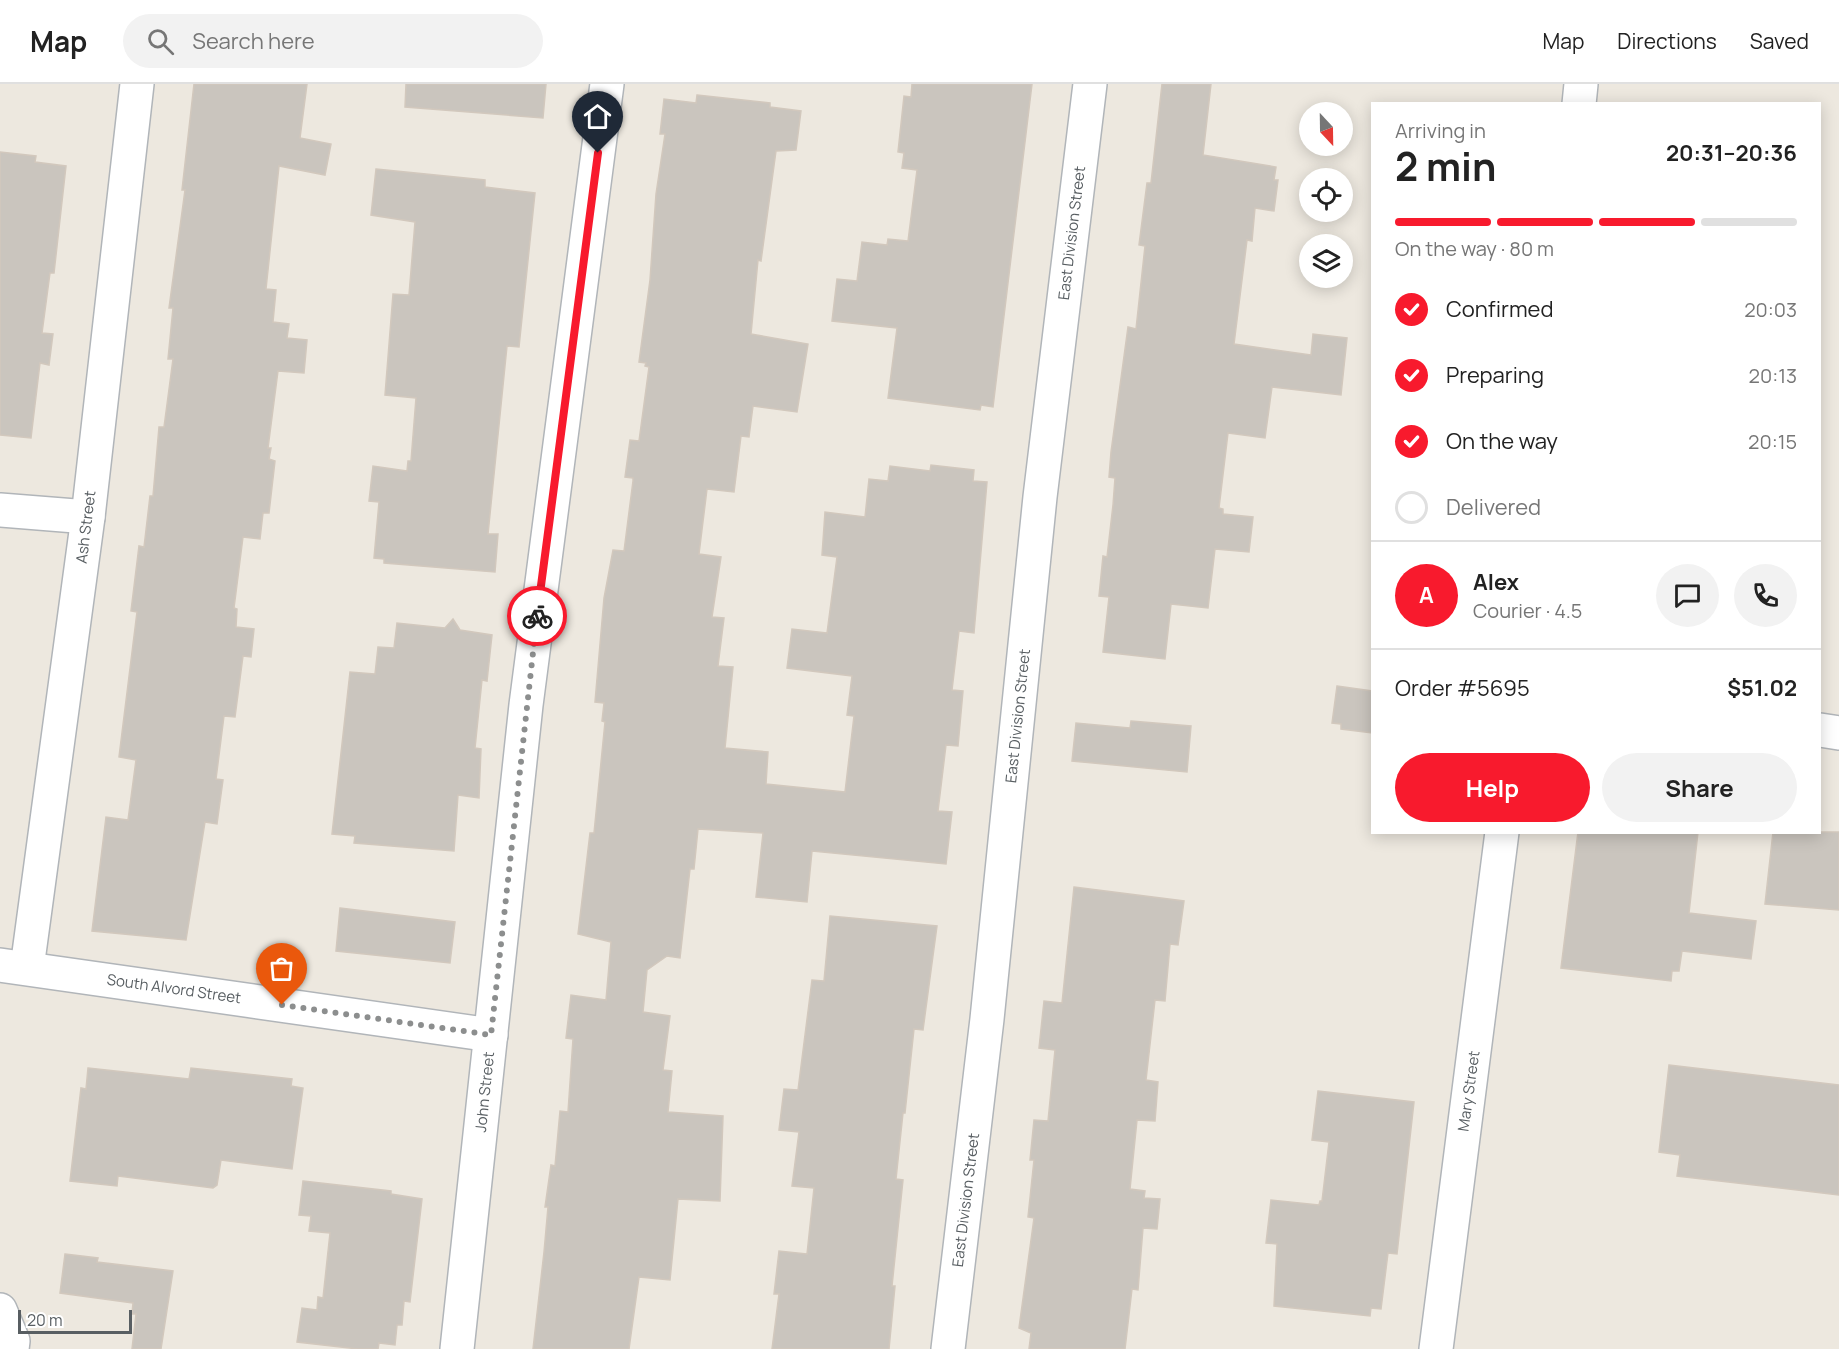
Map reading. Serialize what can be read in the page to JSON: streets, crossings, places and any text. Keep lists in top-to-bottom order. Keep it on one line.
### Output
{"streets":{"street":["East Division Street","Ash Street","South Alvord Street","Mary Street","John Street"]},"crossings":[["Ash Street","South Alvord Street"],["South Alvord Street","John Street"]],"scale_bar":"20 m","north":"bottom","page":{"header":"Map","search":"Search here","nav":["Map","Directions","Saved"],"heading":["2 min","Arriving in","20:31–20:36"],"panel":["Alex","Courier · 4.5","Order #5695","$51.02"],"bar":"On the way · 80 m","list":[["Confirmed","20:03"],["Preparing","20:13"],["On the way","20:15"],"Delivered"],"round":"A","buttons":["Help","Share"],"scale":"20 m"}}
